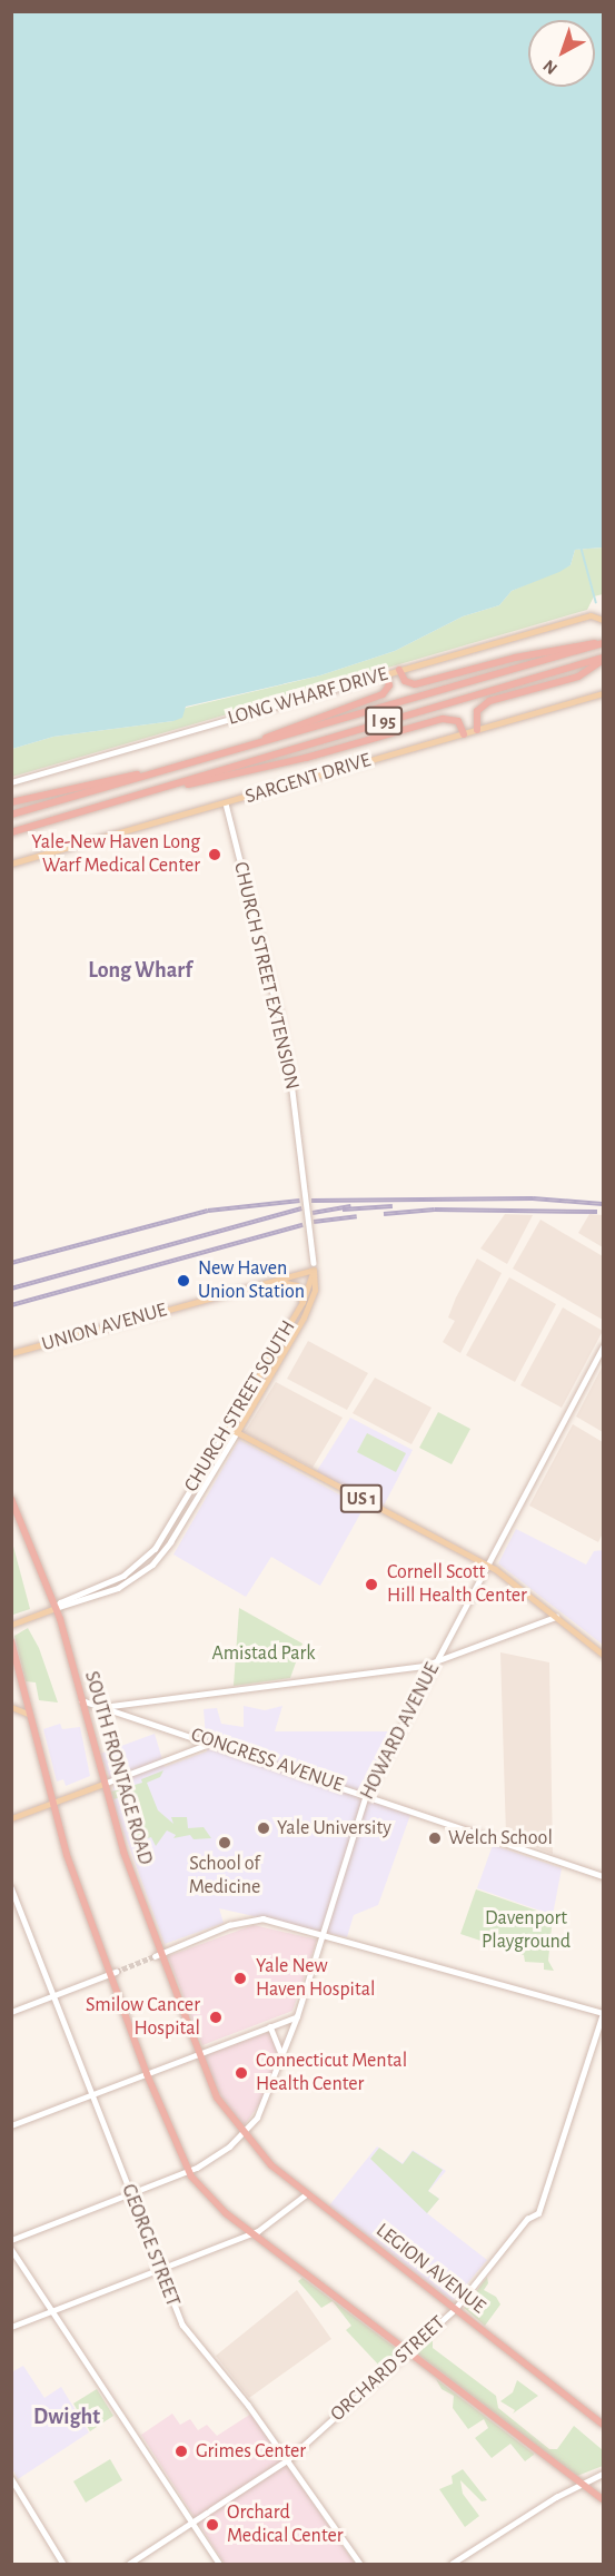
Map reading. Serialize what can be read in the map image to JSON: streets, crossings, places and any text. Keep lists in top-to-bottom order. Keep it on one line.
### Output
{"streets":{"highway":["I 95","SOUTH FRONTAGE ROAD","LEGION AVENUE"],"main road":["LONG WHARF DRIVE","SARGENT DRIVE","CHURCH STREET EXTENSION","UNION AVENUE","CHURCH STREET SOUTH","US 1","HOWARD AVENUE","CONGRESS AVENUE","GEORGE STREET","ORCHARD STREET"]},"crossings":[["SARGENT DRIVE","CHURCH STREET EXTENSION"],["CHURCH STREET EXTENSION","UNION AVENUE"],["CHURCH STREET EXTENSION","CHURCH STREET SOUTH"],["UNION AVENUE","CHURCH STREET SOUTH"],["CHURCH STREET SOUTH","US 1"],["CHURCH STREET SOUTH","SOUTH FRONTAGE ROAD"],["US 1","HOWARD AVENUE"],["HOWARD AVENUE","CONGRESS AVENUE"],["HOWARD AVENUE","SOUTH FRONTAGE ROAD"],["HOWARD AVENUE","LEGION AVENUE"],["CONGRESS AVENUE","SOUTH FRONTAGE ROAD"],["SOUTH FRONTAGE ROAD","LEGION AVENUE"],["GEORGE STREET","ORCHARD STREET"],["LEGION AVENUE","ORCHARD STREET"]],"districts":["Long Wharf","Dwight"],"parks":["Amistad Park","Davenport Playground"],"places":["Yale-New Haven Long Warf Medical Center","New Haven Union Station","Cornell Scott Hill Health Center","Yale University","Welch School","School of Medicine","Yale New Haven Hospital","Smilow Cancer Hospital","Connecticut Mental Health Center","Grimes Center","Orchard Medical Center"],"north":"bottom left"}
